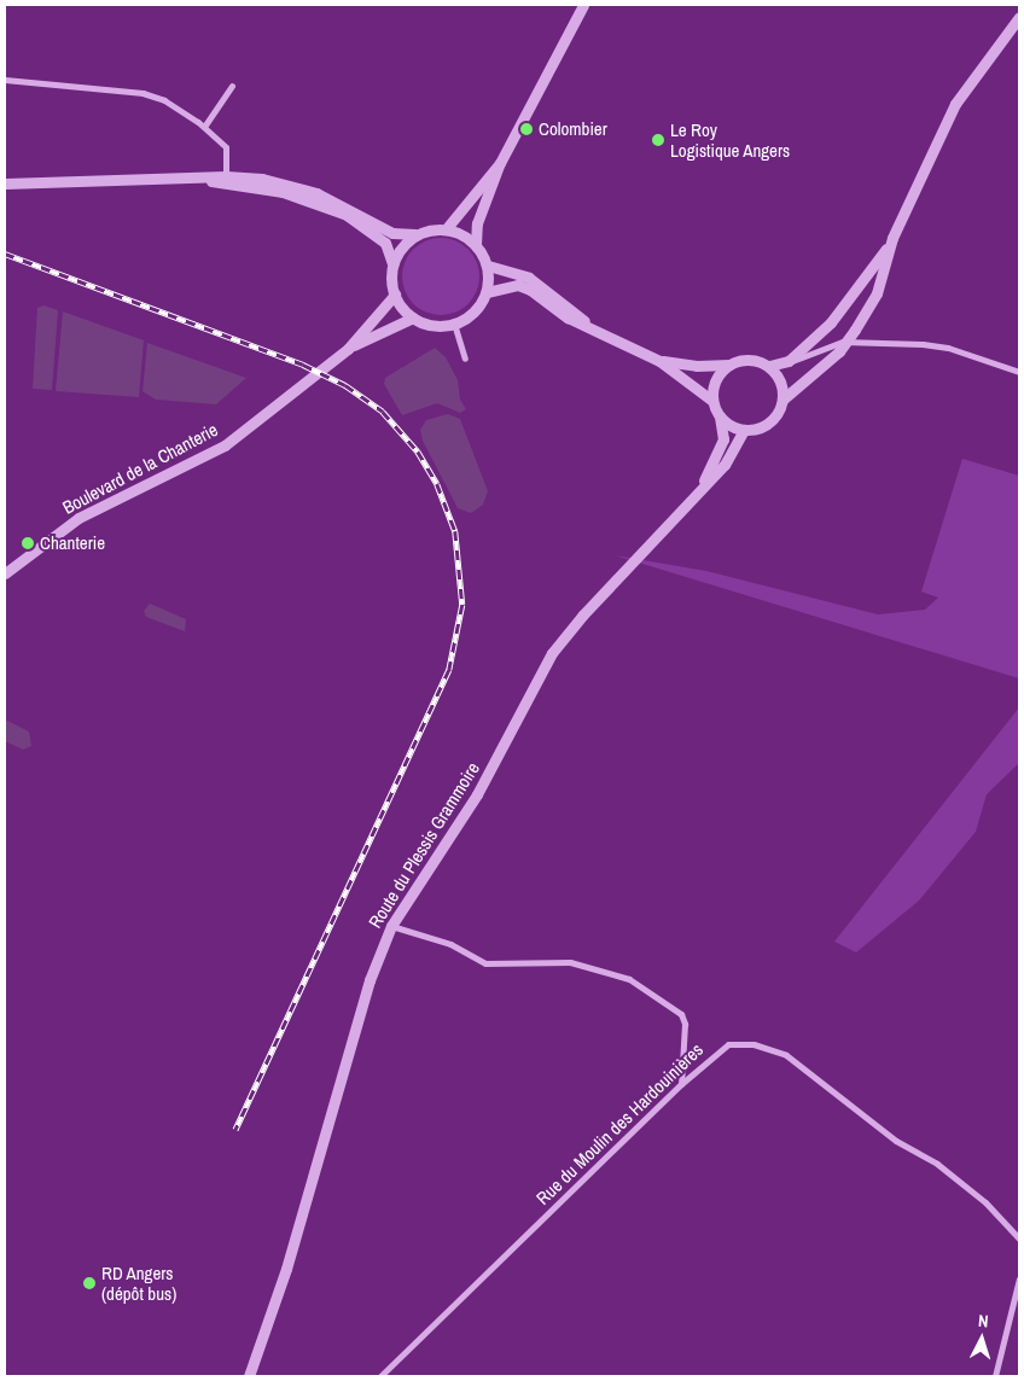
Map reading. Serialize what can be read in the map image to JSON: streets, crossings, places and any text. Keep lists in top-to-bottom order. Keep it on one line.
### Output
{"streets":{"street":["Boulevard de la Chanterie","Route du Plessis Grammoire","Rue du Moulin des Hardouinières"]},"places":["Colombier","Le Roy Logistique Angers","Chanterie","RD Angers (dépôt bus)"],"north":"top"}
